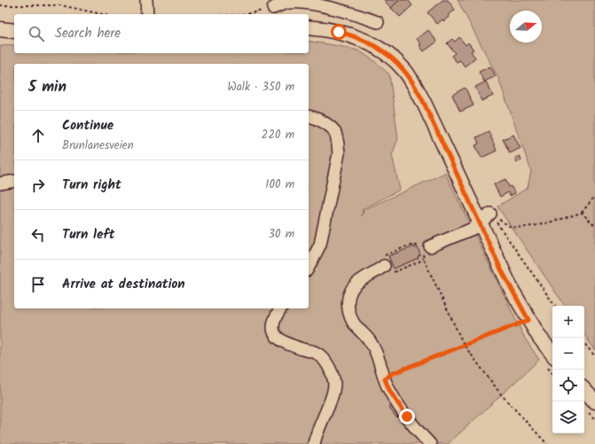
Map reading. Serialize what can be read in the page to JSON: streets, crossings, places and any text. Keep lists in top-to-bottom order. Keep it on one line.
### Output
{"north":"right","page":{"search":"Search here","heading":["5 min","Walk · 350 m"],"list":[["Continue","Brunlanesveien","220 m"],["Turn right","100 m"],["Turn left","30 m"],"Arrive at destination"],"map_buttons":["+","−"]}}
